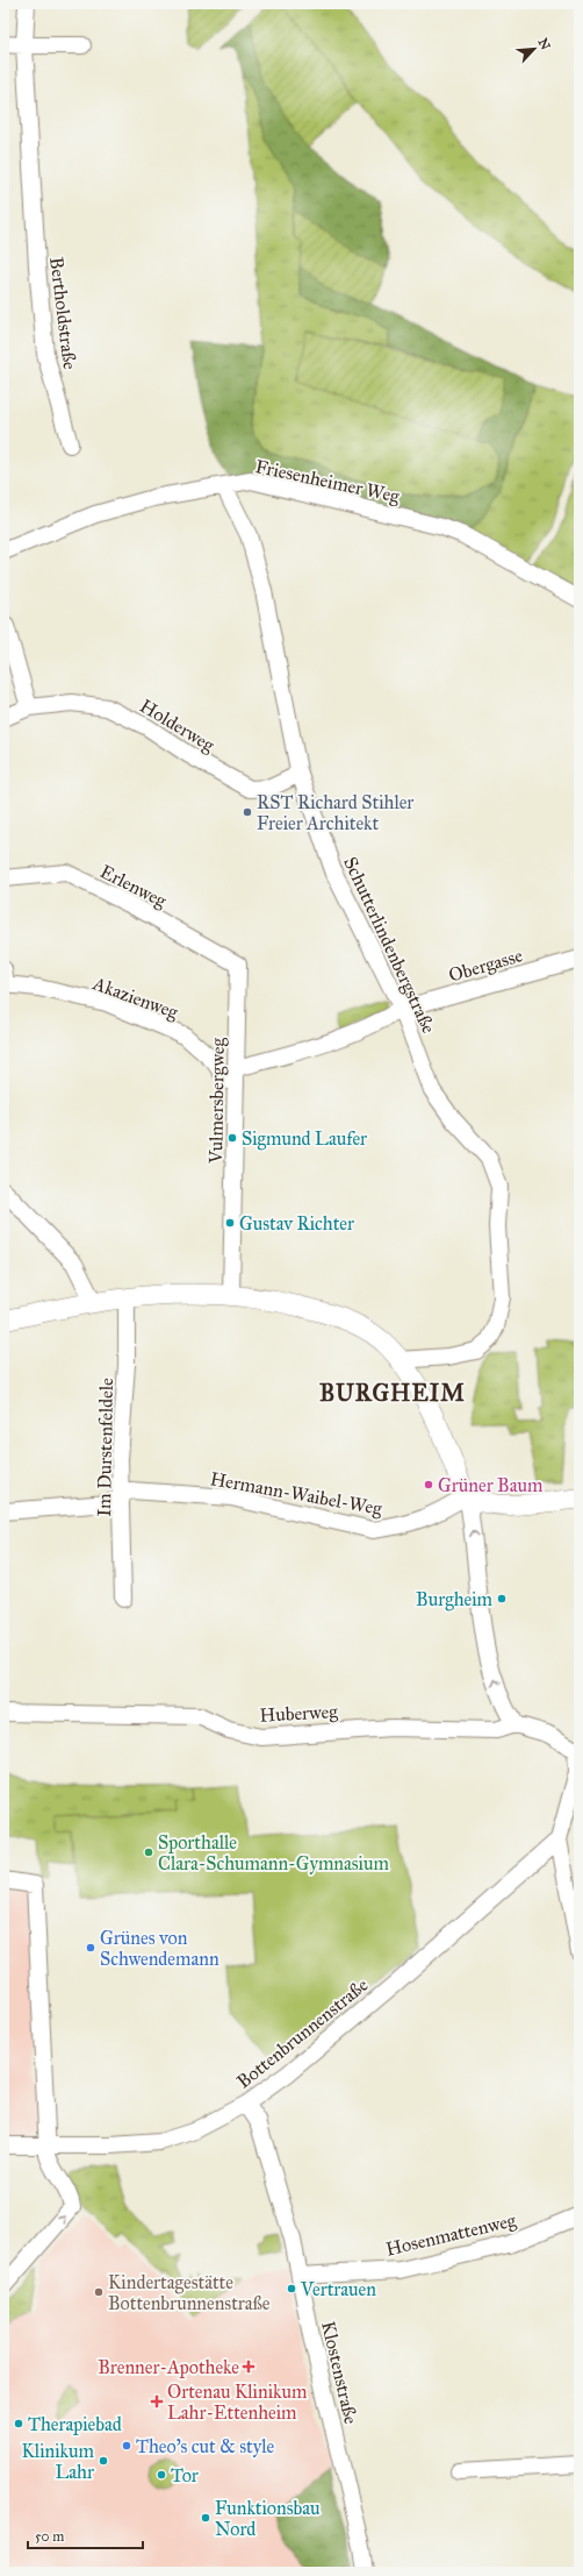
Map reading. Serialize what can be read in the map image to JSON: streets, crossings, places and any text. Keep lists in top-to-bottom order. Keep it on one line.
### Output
{"streets":{"street":["Bertholdstraße","Friesenheimer Weg","Holderweg","Erlenweg","Schutterlindenbergstraße","Obergasse","Akazienweg","Vulmersbergweg","Im Durstenfeldele","Hermann-Waibel-Weg","Huberweg","Bottenbrunnenstraße","Hosenmattenweg","Klostenstraße"]},"crossings":[["Friesenheimer Weg","Schutterlindenbergstraße"],["Holderweg","Schutterlindenbergstraße"],["Erlenweg","Vulmersbergweg"],["Schutterlindenbergstraße","Obergasse"],["Akazienweg","Vulmersbergweg"],["Im Durstenfeldele","Hermann-Waibel-Weg"],["Bottenbrunnenstraße","Klostenstraße"],["Hosenmattenweg","Klostenstraße"]],"districts":["BURGHEIM"],"places":{"other":["RST Richard Stihler Freier Architekt","Sigmund Laufer","Gustav Richter","Grüner Baum","Burgheim","Sporthalle Clara-Schumann-Gymnasium","Grünes von Schwendemann","Vertrauen","Kindertagestätte Bottenbrunnenstraße","Therapiebad","Theo's cut & style","Klinikum Lahr","Tor","Funktionsbau Nord"],"health":["Brenner-Apotheke","Ortenau Klinikum Lahr-Ettenheim"]},"scale_bar":"50 m","north":"top right"}
